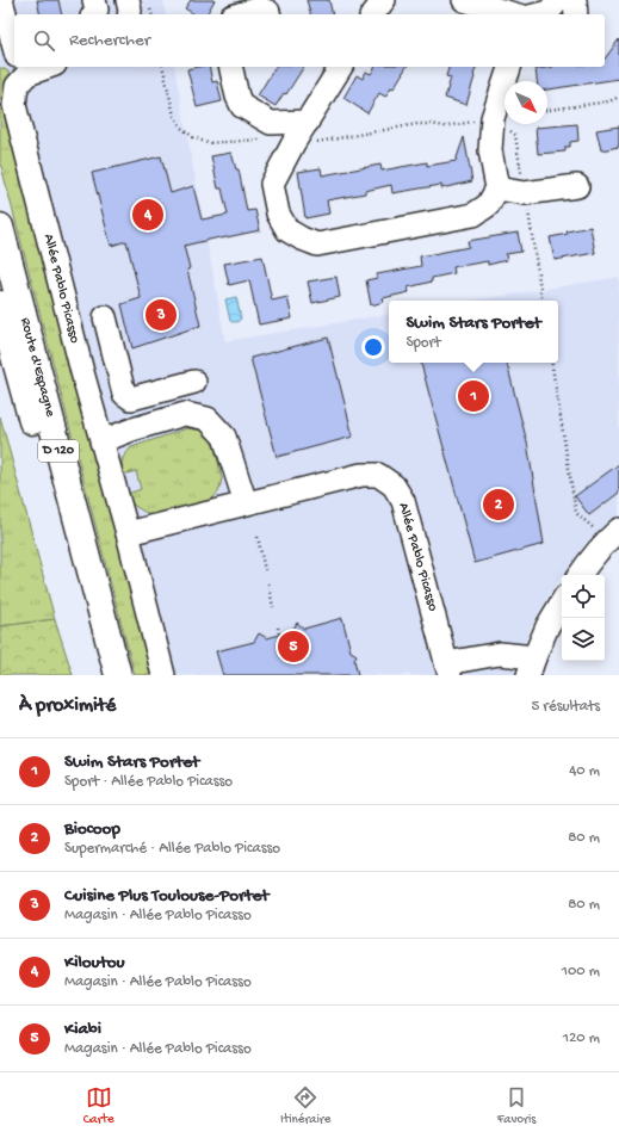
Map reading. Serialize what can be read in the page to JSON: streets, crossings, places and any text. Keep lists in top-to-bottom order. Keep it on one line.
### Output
{"streets":{"main road":["Route d'Espagne","D 120"],"street":["Allée Pablo Picasso"]},"north":"bottom right","page":{"search":"Rechercher","pins":["4","3","1","2","5"],"popup":["Swim Stars Portet","Sport"],"heading":["À proximité","5 résultats"],"list":[{"mark":"1","name":"Swim Stars Portet","note":"Sport · Allée Pablo Picasso","value":"40 m"},{"mark":"2","name":"Biocoop","note":"Supermarché · Allée Pablo Picasso","value":"80 m"},{"mark":"3","name":"Cuisine Plus Toulouse-Portet","note":"Magasin · Allée Pablo Picasso","value":"80 m"},{"mark":"4","name":"Kiloutou","note":"Magasin · Allée Pablo Picasso","value":"100 m"},{"mark":"5","name":"Kiabi","note":"Magasin · Allée Pablo Picasso","value":"120 m"}],"nav":["Carte","Itinéraire","Favoris"]}}
